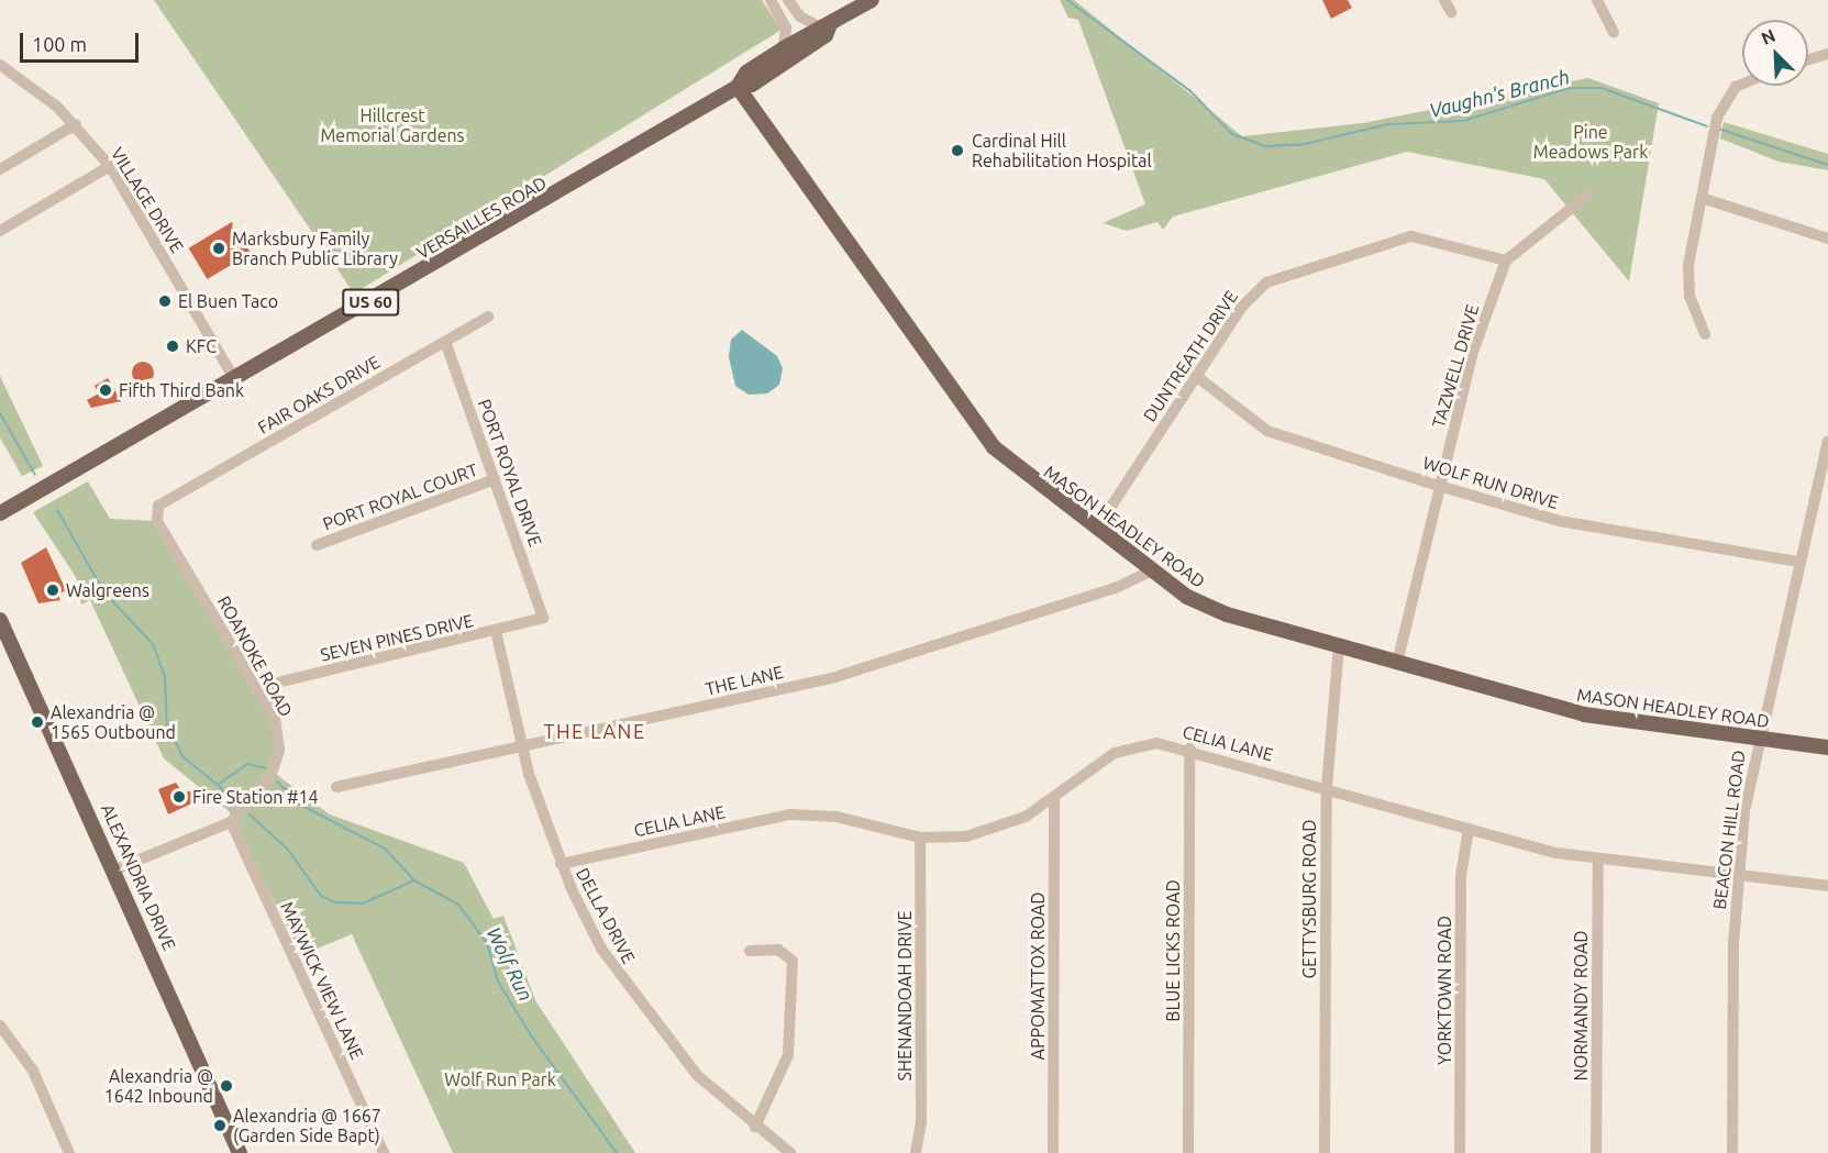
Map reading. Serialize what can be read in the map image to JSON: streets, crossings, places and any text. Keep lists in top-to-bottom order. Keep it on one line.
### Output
{"streets":{"main road":["VERSAILLES ROAD","US 60","MASON HEADLEY ROAD","ALEXANDRIA DRIVE"],"street":["VILLAGE DRIVE","DUNTREATH DRIVE","TAZWELL DRIVE","FAIR OAKS DRIVE","PORT ROYAL DRIVE","WOLF RUN DRIVE","PORT ROYAL COURT","SEVEN PINES DRIVE","ROANOKE ROAD","THE LANE","CELIA LANE","BEACON HILL ROAD","GETTYSBURG ROAD","DELLA DRIVE","BLUE LICKS ROAD","APPOMATTOX ROAD","MAYWICK VIEW LANE","YORKTOWN ROAD","SHENANDOAH DRIVE","NORMANDY ROAD"]},"crossings":[["VILLAGE DRIVE","VERSAILLES ROAD"],["VERSAILLES ROAD","MASON HEADLEY ROAD"],["DUNTREATH DRIVE","TAZWELL DRIVE"],["DUNTREATH DRIVE","WOLF RUN DRIVE"],["DUNTREATH DRIVE","MASON HEADLEY ROAD"],["TAZWELL DRIVE","WOLF RUN DRIVE"],["TAZWELL DRIVE","MASON HEADLEY ROAD"],["FAIR OAKS DRIVE","PORT ROYAL DRIVE"],["FAIR OAKS DRIVE","ROANOKE ROAD"],["PORT ROYAL DRIVE","PORT ROYAL COURT"],["PORT ROYAL DRIVE","SEVEN PINES DRIVE"],["WOLF RUN DRIVE","BEACON HILL ROAD"],["MASON HEADLEY ROAD","THE LANE"],["MASON HEADLEY ROAD","BEACON HILL ROAD"],["MASON HEADLEY ROAD","GETTYSBURG ROAD"],["SEVEN PINES DRIVE","ROANOKE ROAD"],["SEVEN PINES DRIVE","DELLA DRIVE"],["ROANOKE ROAD","MAYWICK VIEW LANE"],["THE LANE","DELLA DRIVE"],["CELIA LANE","BEACON HILL ROAD"],["CELIA LANE","GETTYSBURG ROAD"],["CELIA LANE","DELLA DRIVE"],["CELIA LANE","BLUE LICKS ROAD"],["CELIA LANE","APPOMATTOX ROAD"],["CELIA LANE","YORKTOWN ROAD"],["CELIA LANE","SHENANDOAH DRIVE"],["CELIA LANE","NORMANDY ROAD"]],"districts":["THE LANE"],"water":["Vaughn's Branch","Wolf Run"],"parks":["Hillcrest Memorial Gardens","Pine Meadows Park","Wolf Run Park"],"places":["Cardinal Hill Rehabilitation Hospital","Marksbury Family Branch Public Library","El Buen Taco","KFC","Fifth Third Bank","Walgreens","Alexandria @ 1565 Outbound","Fire Station #14","Alexandria @ 1642 Inbound","Alexandria @ 1667 (Garden Side Bapt)"],"scale_bar":"100 m","north":"top left"}
